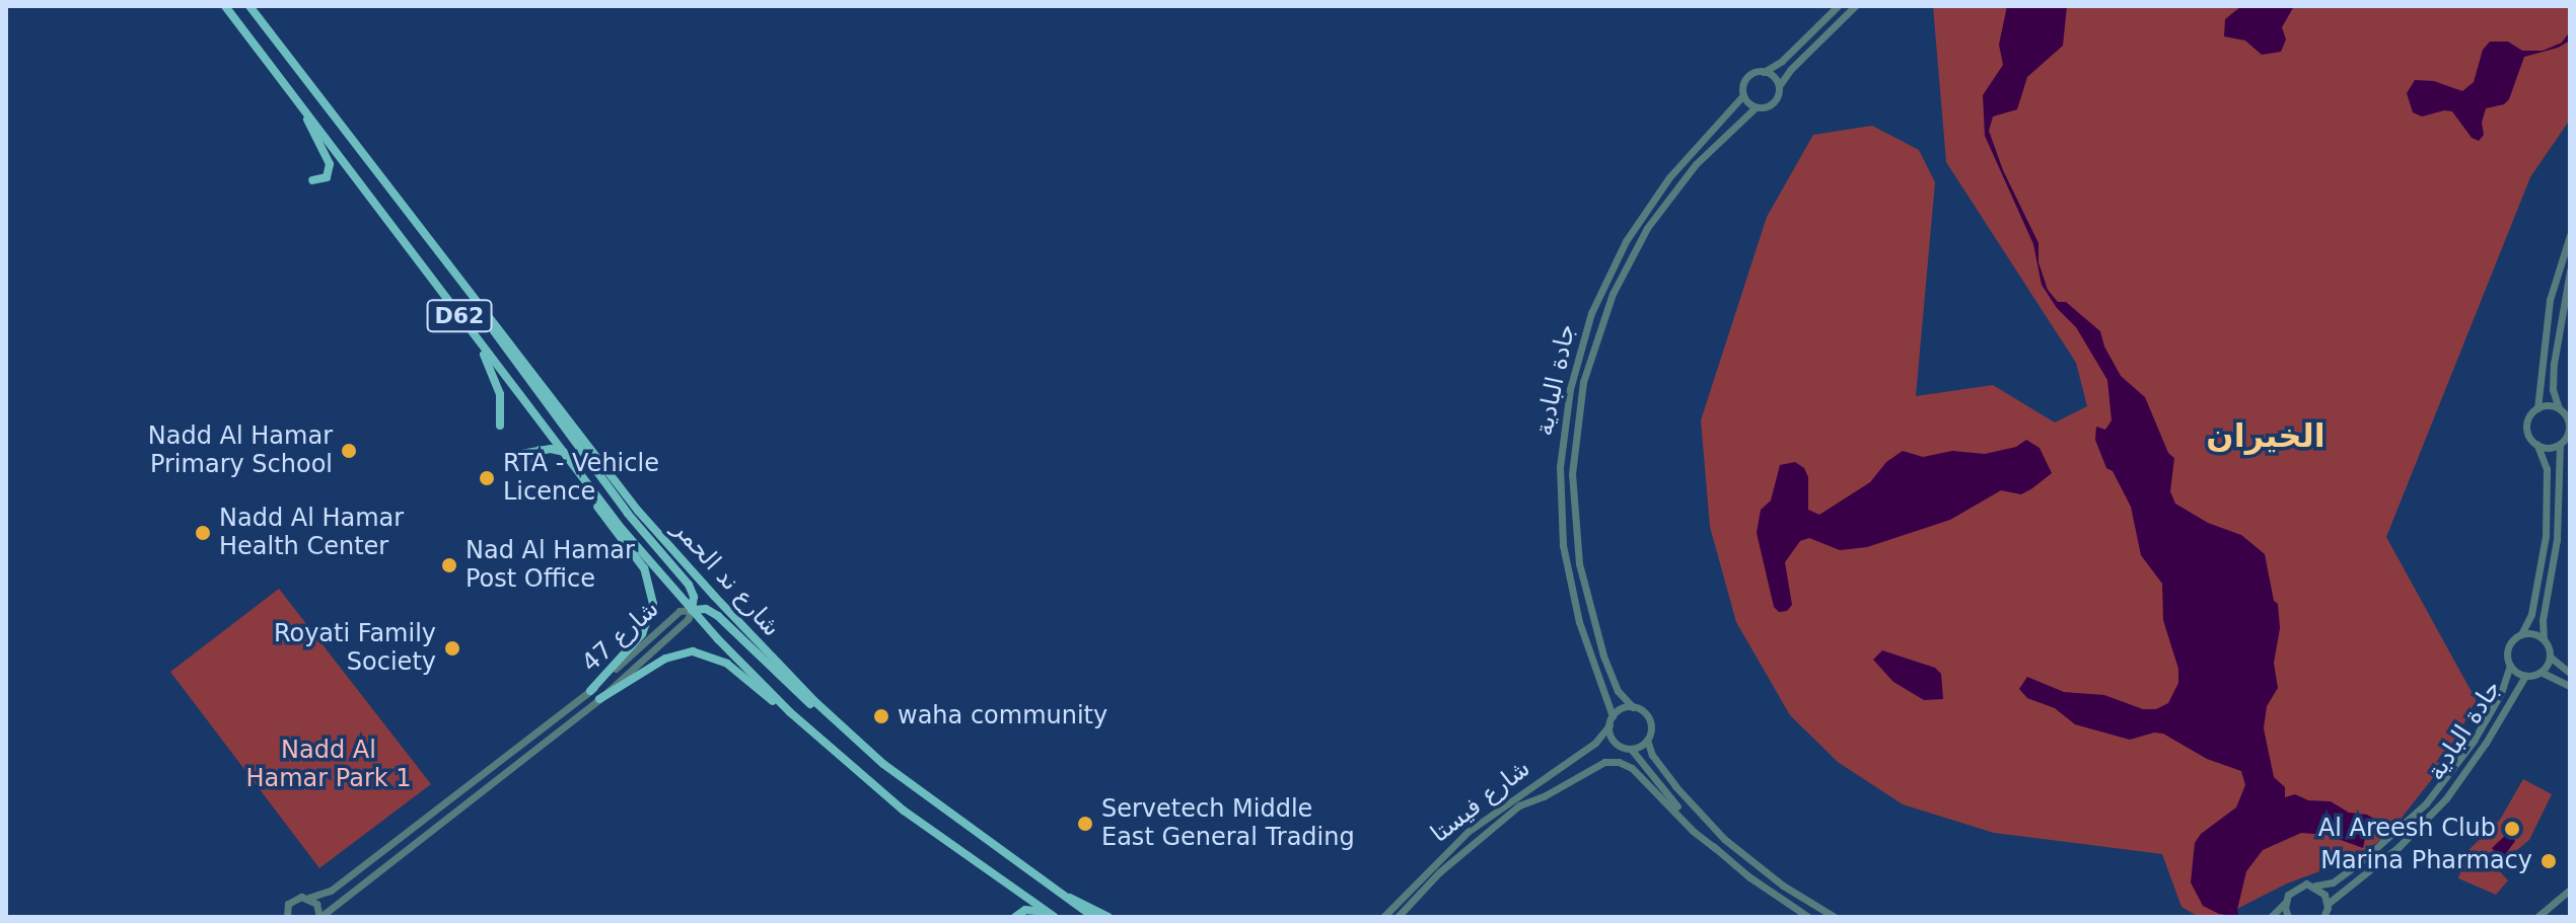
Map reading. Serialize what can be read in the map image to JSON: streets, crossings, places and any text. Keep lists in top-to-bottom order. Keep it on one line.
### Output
{"streets":{"main road":["D62","شارع ند الحمر"],"street":["جادة البادية","شارع 47","شارع فيستا"]},"crossings":[["جادة البادية","شارع فيستا"],["شارع ند الحمر","شارع 47"]],"districts":["الخيران"],"parks":["Nadd Al Hamar Park 1"],"places":["Nadd Al Hamar Primary School","RTA - Vehicle Licence","Nadd Al Hamar Health Center","Nad Al Hamar Post Office","Royati Family Society","waha community","Servetech Middle East General Trading","Al Areesh Club","Marina Pharmacy"]}
